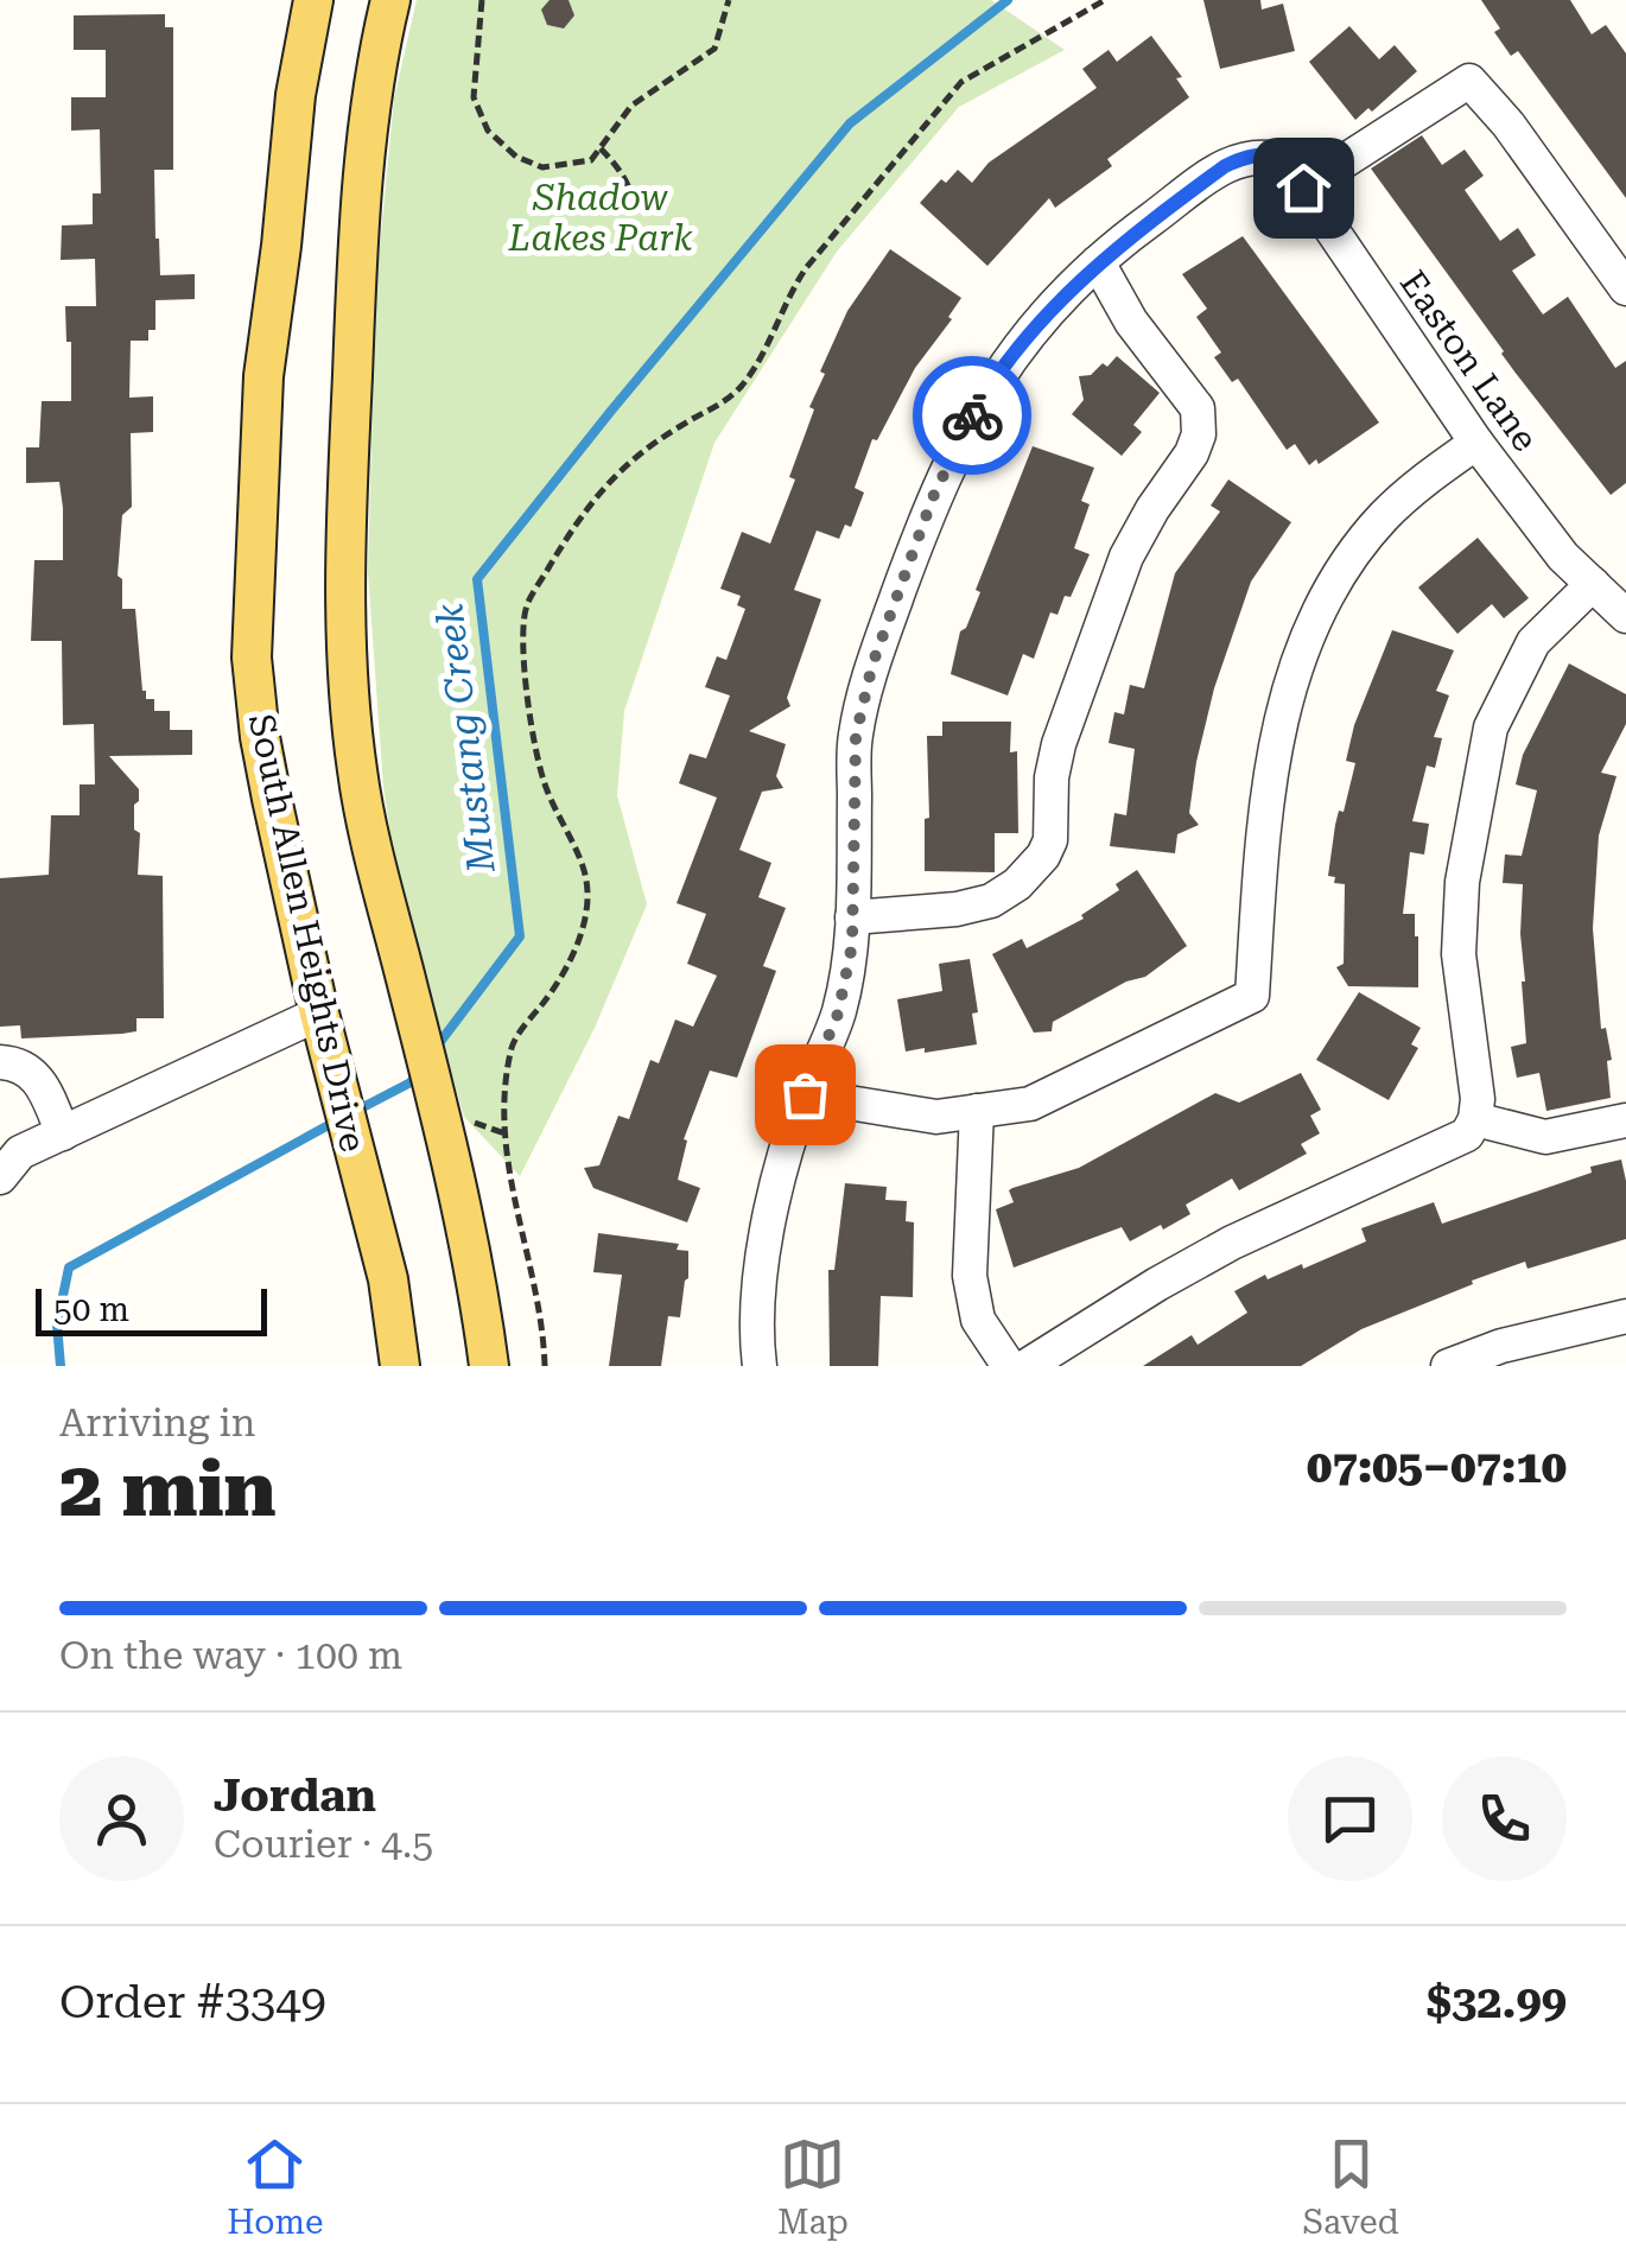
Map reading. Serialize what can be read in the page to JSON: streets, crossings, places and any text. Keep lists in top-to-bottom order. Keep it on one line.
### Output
{"streets":{"main road":["South Allen Heights Drive"],"street":["Easton Lane"]},"water":["Mustang Creek"],"parks":["Shadow Lakes Park"],"scale_bar":"50 m","page":{"scale":"50 m","heading":["2 min","Arriving in","07:05–07:10"],"panel":["Jordan","Courier · 4.5","Order #3349","$32.99"],"bar":"On the way · 100 m","tabs":["Home","Map","Saved"]}}
